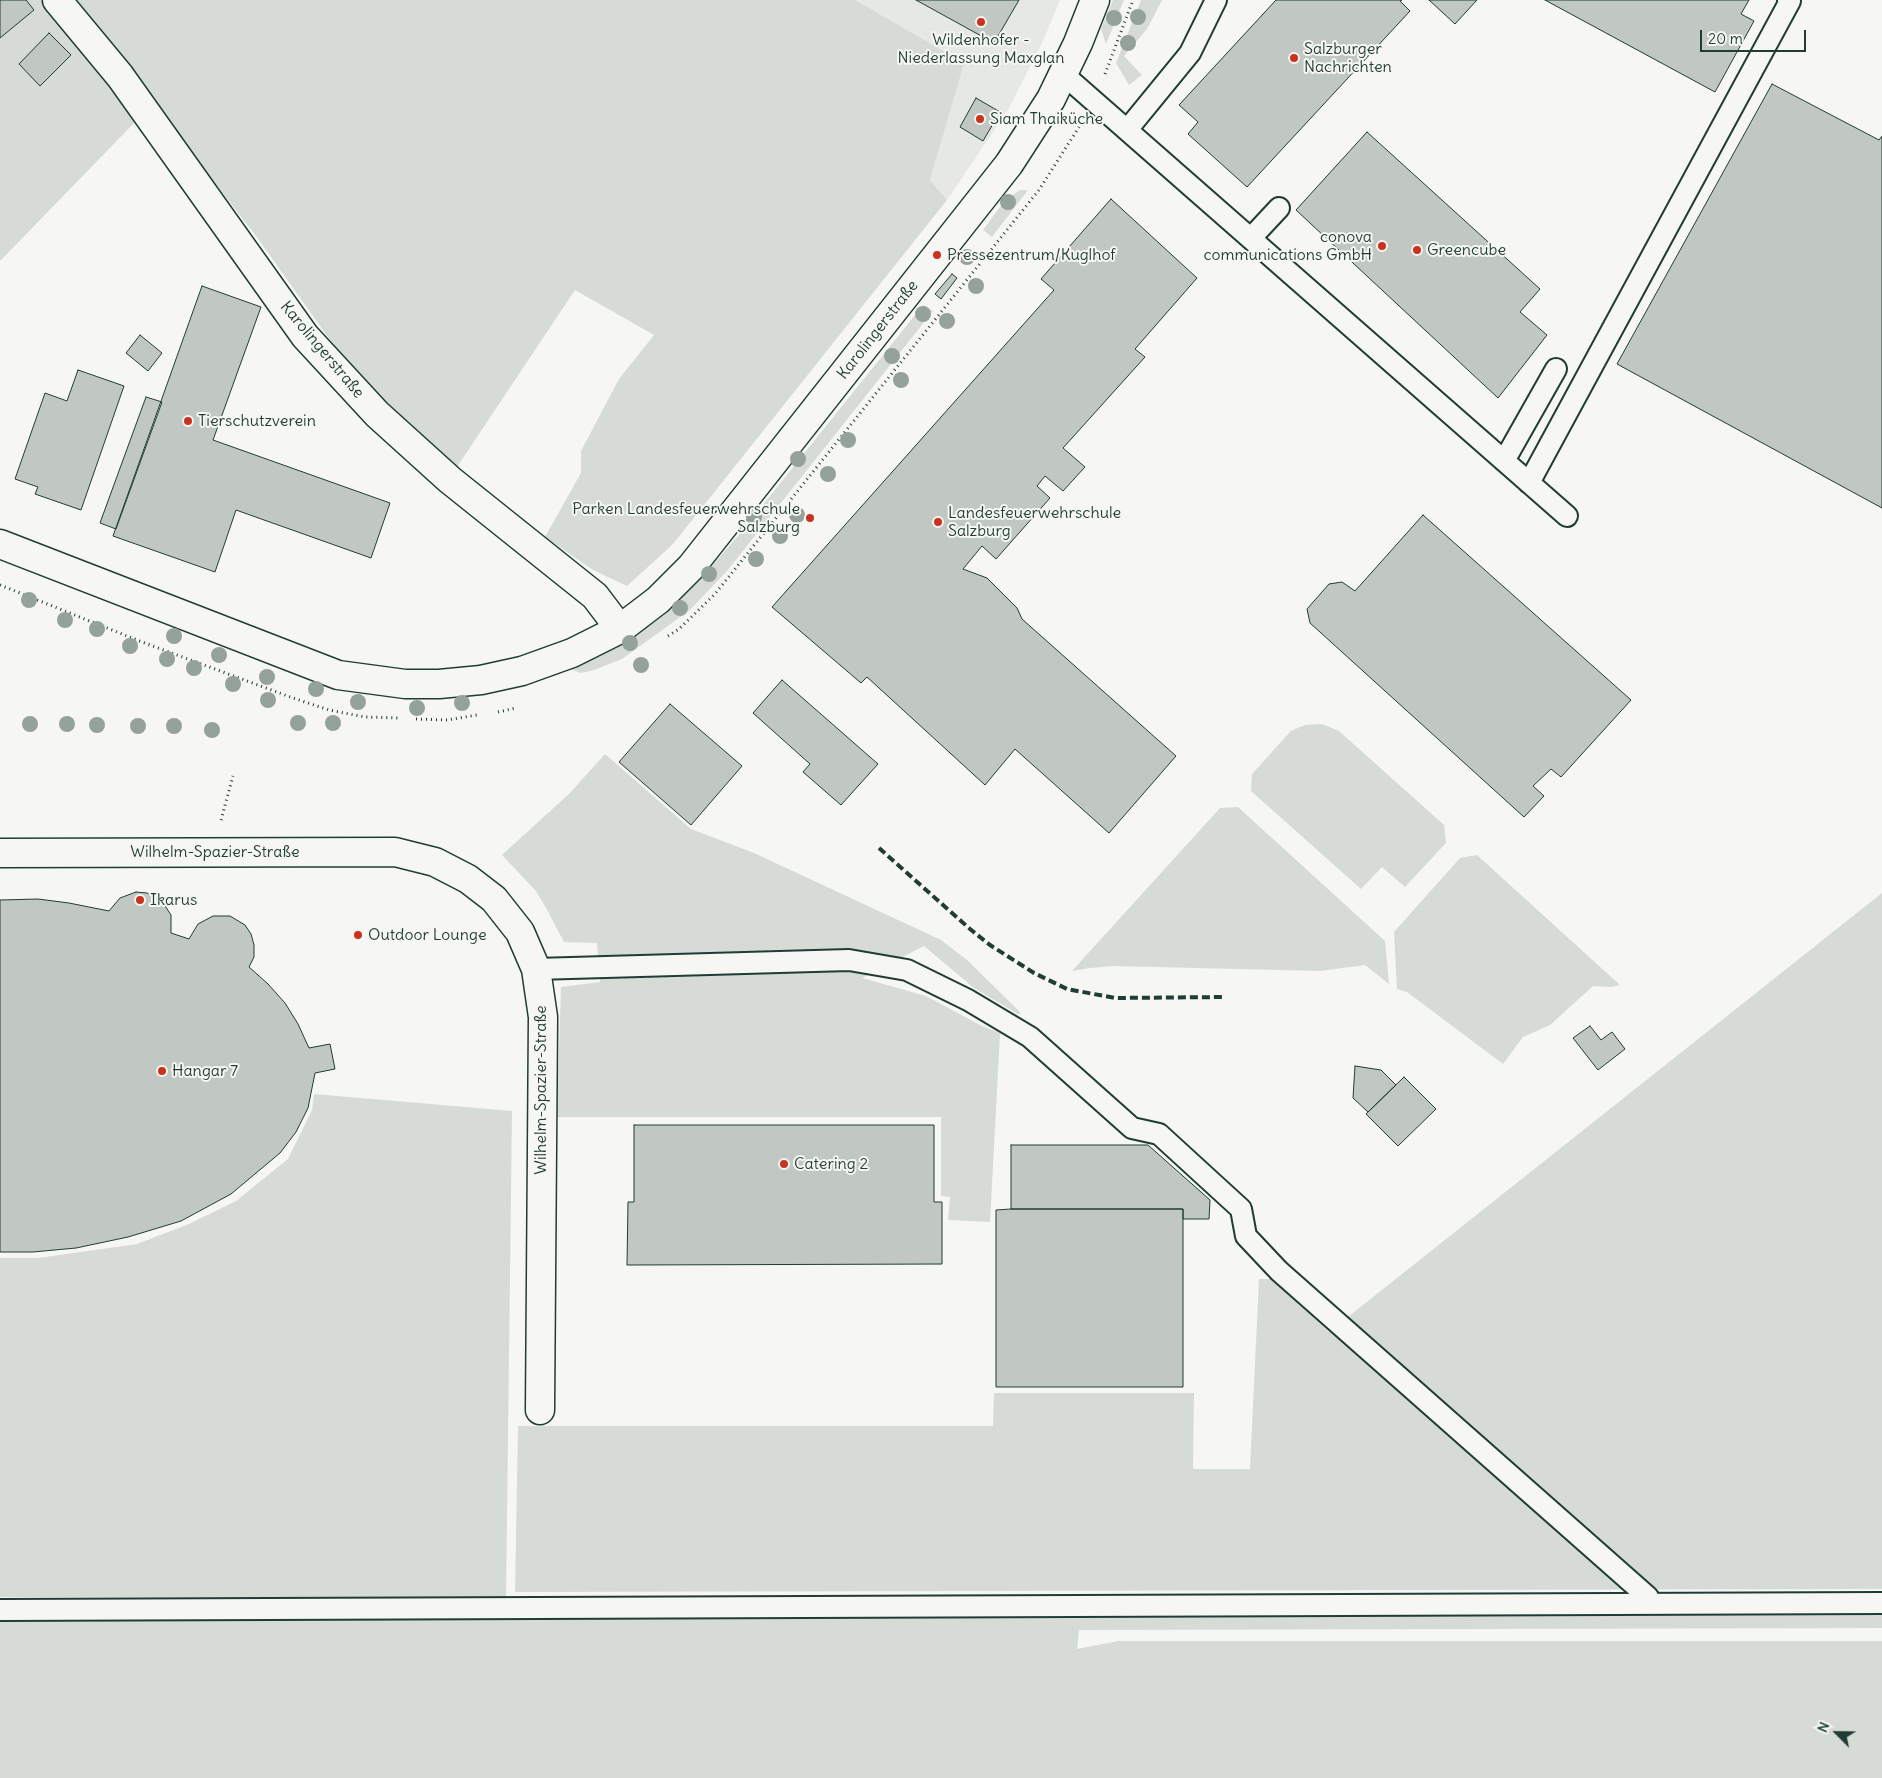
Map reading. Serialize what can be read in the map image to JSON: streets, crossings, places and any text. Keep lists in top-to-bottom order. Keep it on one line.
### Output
{"streets":{"street":["Karolingerstraße","Wilhelm-Spazier-Straße"]},"places":["Wildenhofer - Niederlassung Maxglan","Salzburger Nachrichten","Siam Thaiküche","conova communications GmbH","Greencube","Pressezentrum/Kuglhof","Tierschutzverein","Parken Landesfeuerwehrschule Salzburg","Landesfeuerwehrschule Salzburg","Ikarus","Outdoor Lounge","Hangar 7","Catering 2"],"scale_bar":"20 m","north":"top left"}
